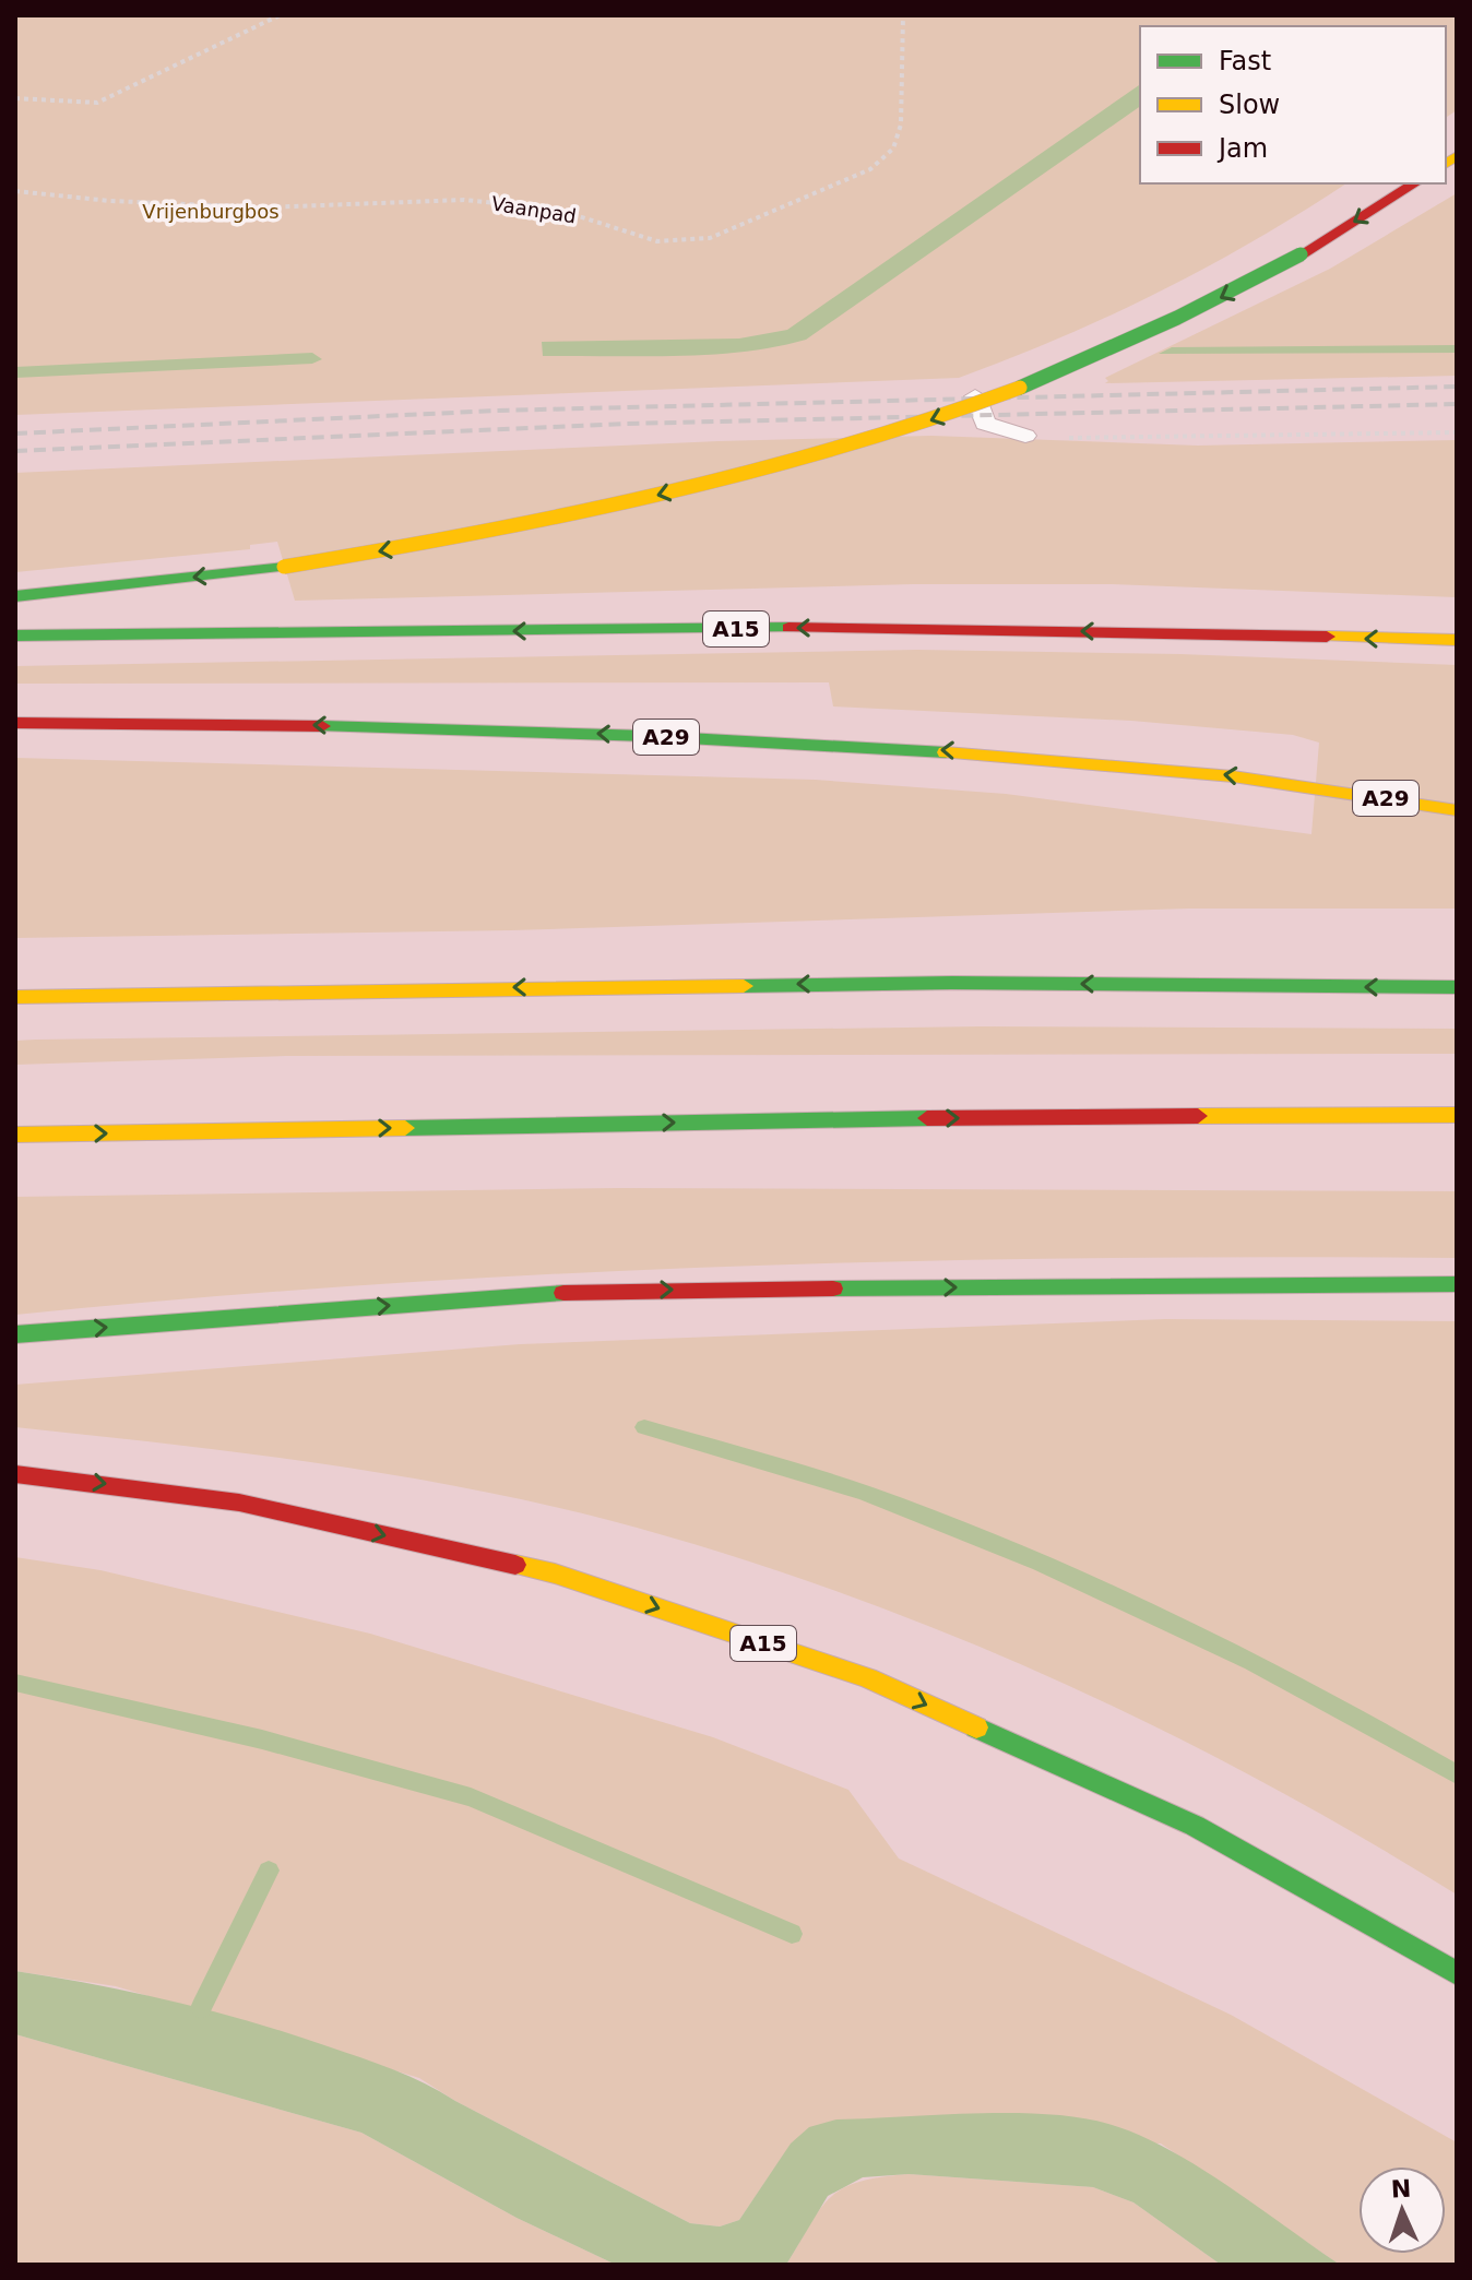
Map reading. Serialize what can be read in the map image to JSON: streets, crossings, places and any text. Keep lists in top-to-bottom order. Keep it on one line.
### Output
{"streets":{"highway":["A15","A29"],"path":["Vaanpad"]},"parks":["Vrijenburgbos"],"legend":["Fast","Slow","Jam"],"north":"top"}
